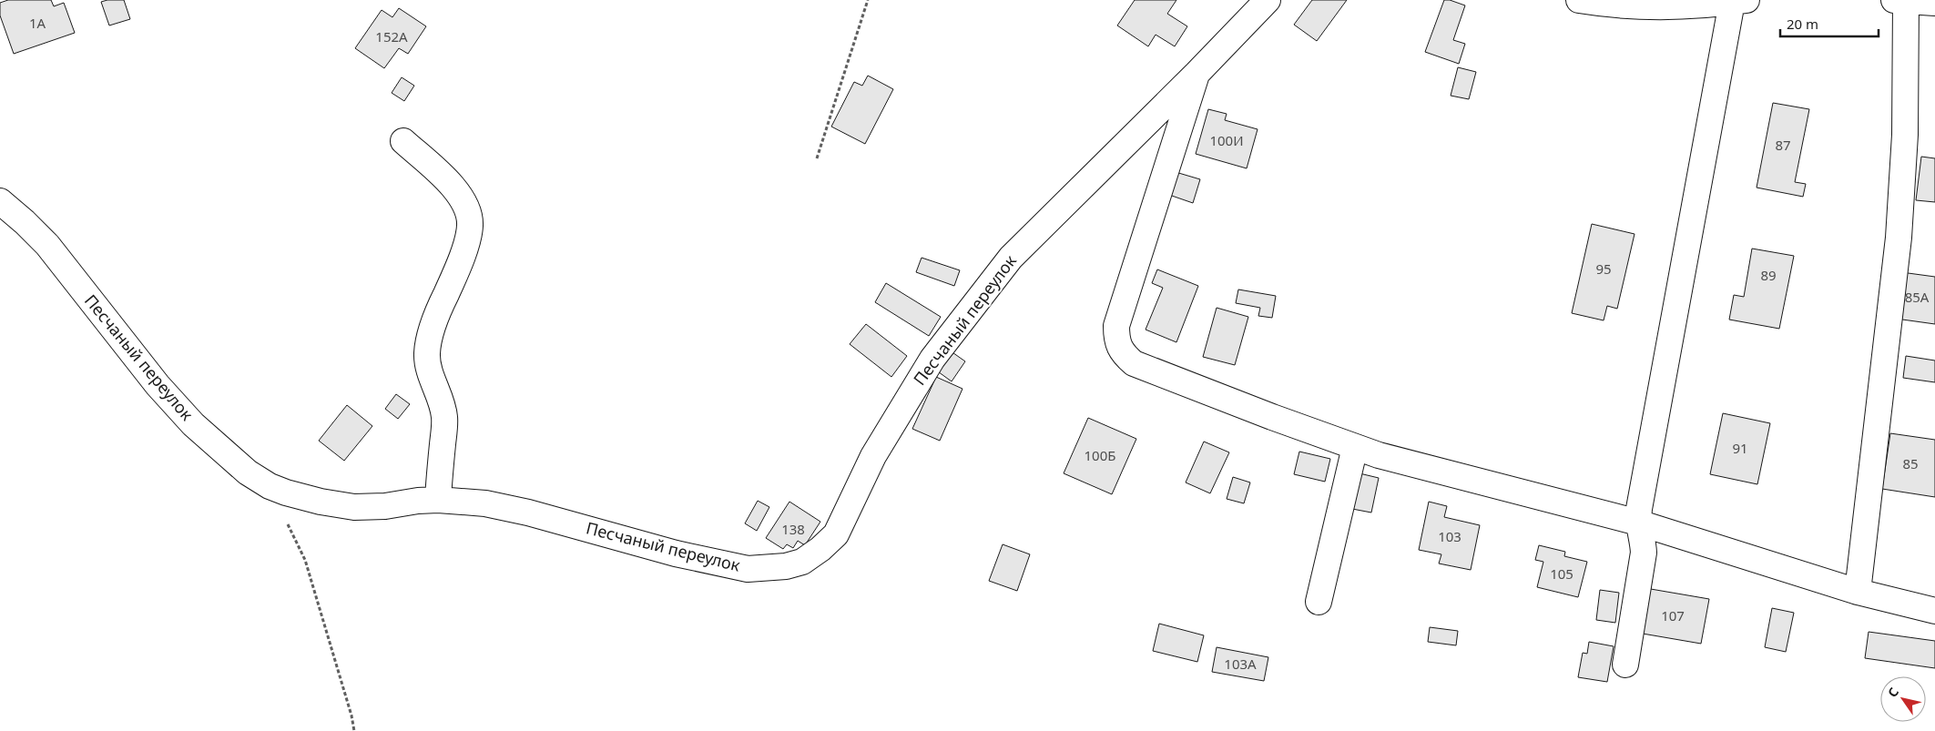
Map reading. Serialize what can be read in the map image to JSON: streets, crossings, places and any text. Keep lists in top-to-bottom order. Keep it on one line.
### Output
{"streets":{"lane":["Песчаный переулок"]},"house_numbers":["1А","152А","100И","87","95","89","85А","91","100Б","85","138","103","105","107","103А"],"scale_bar":"20 m","north":"top left"}
